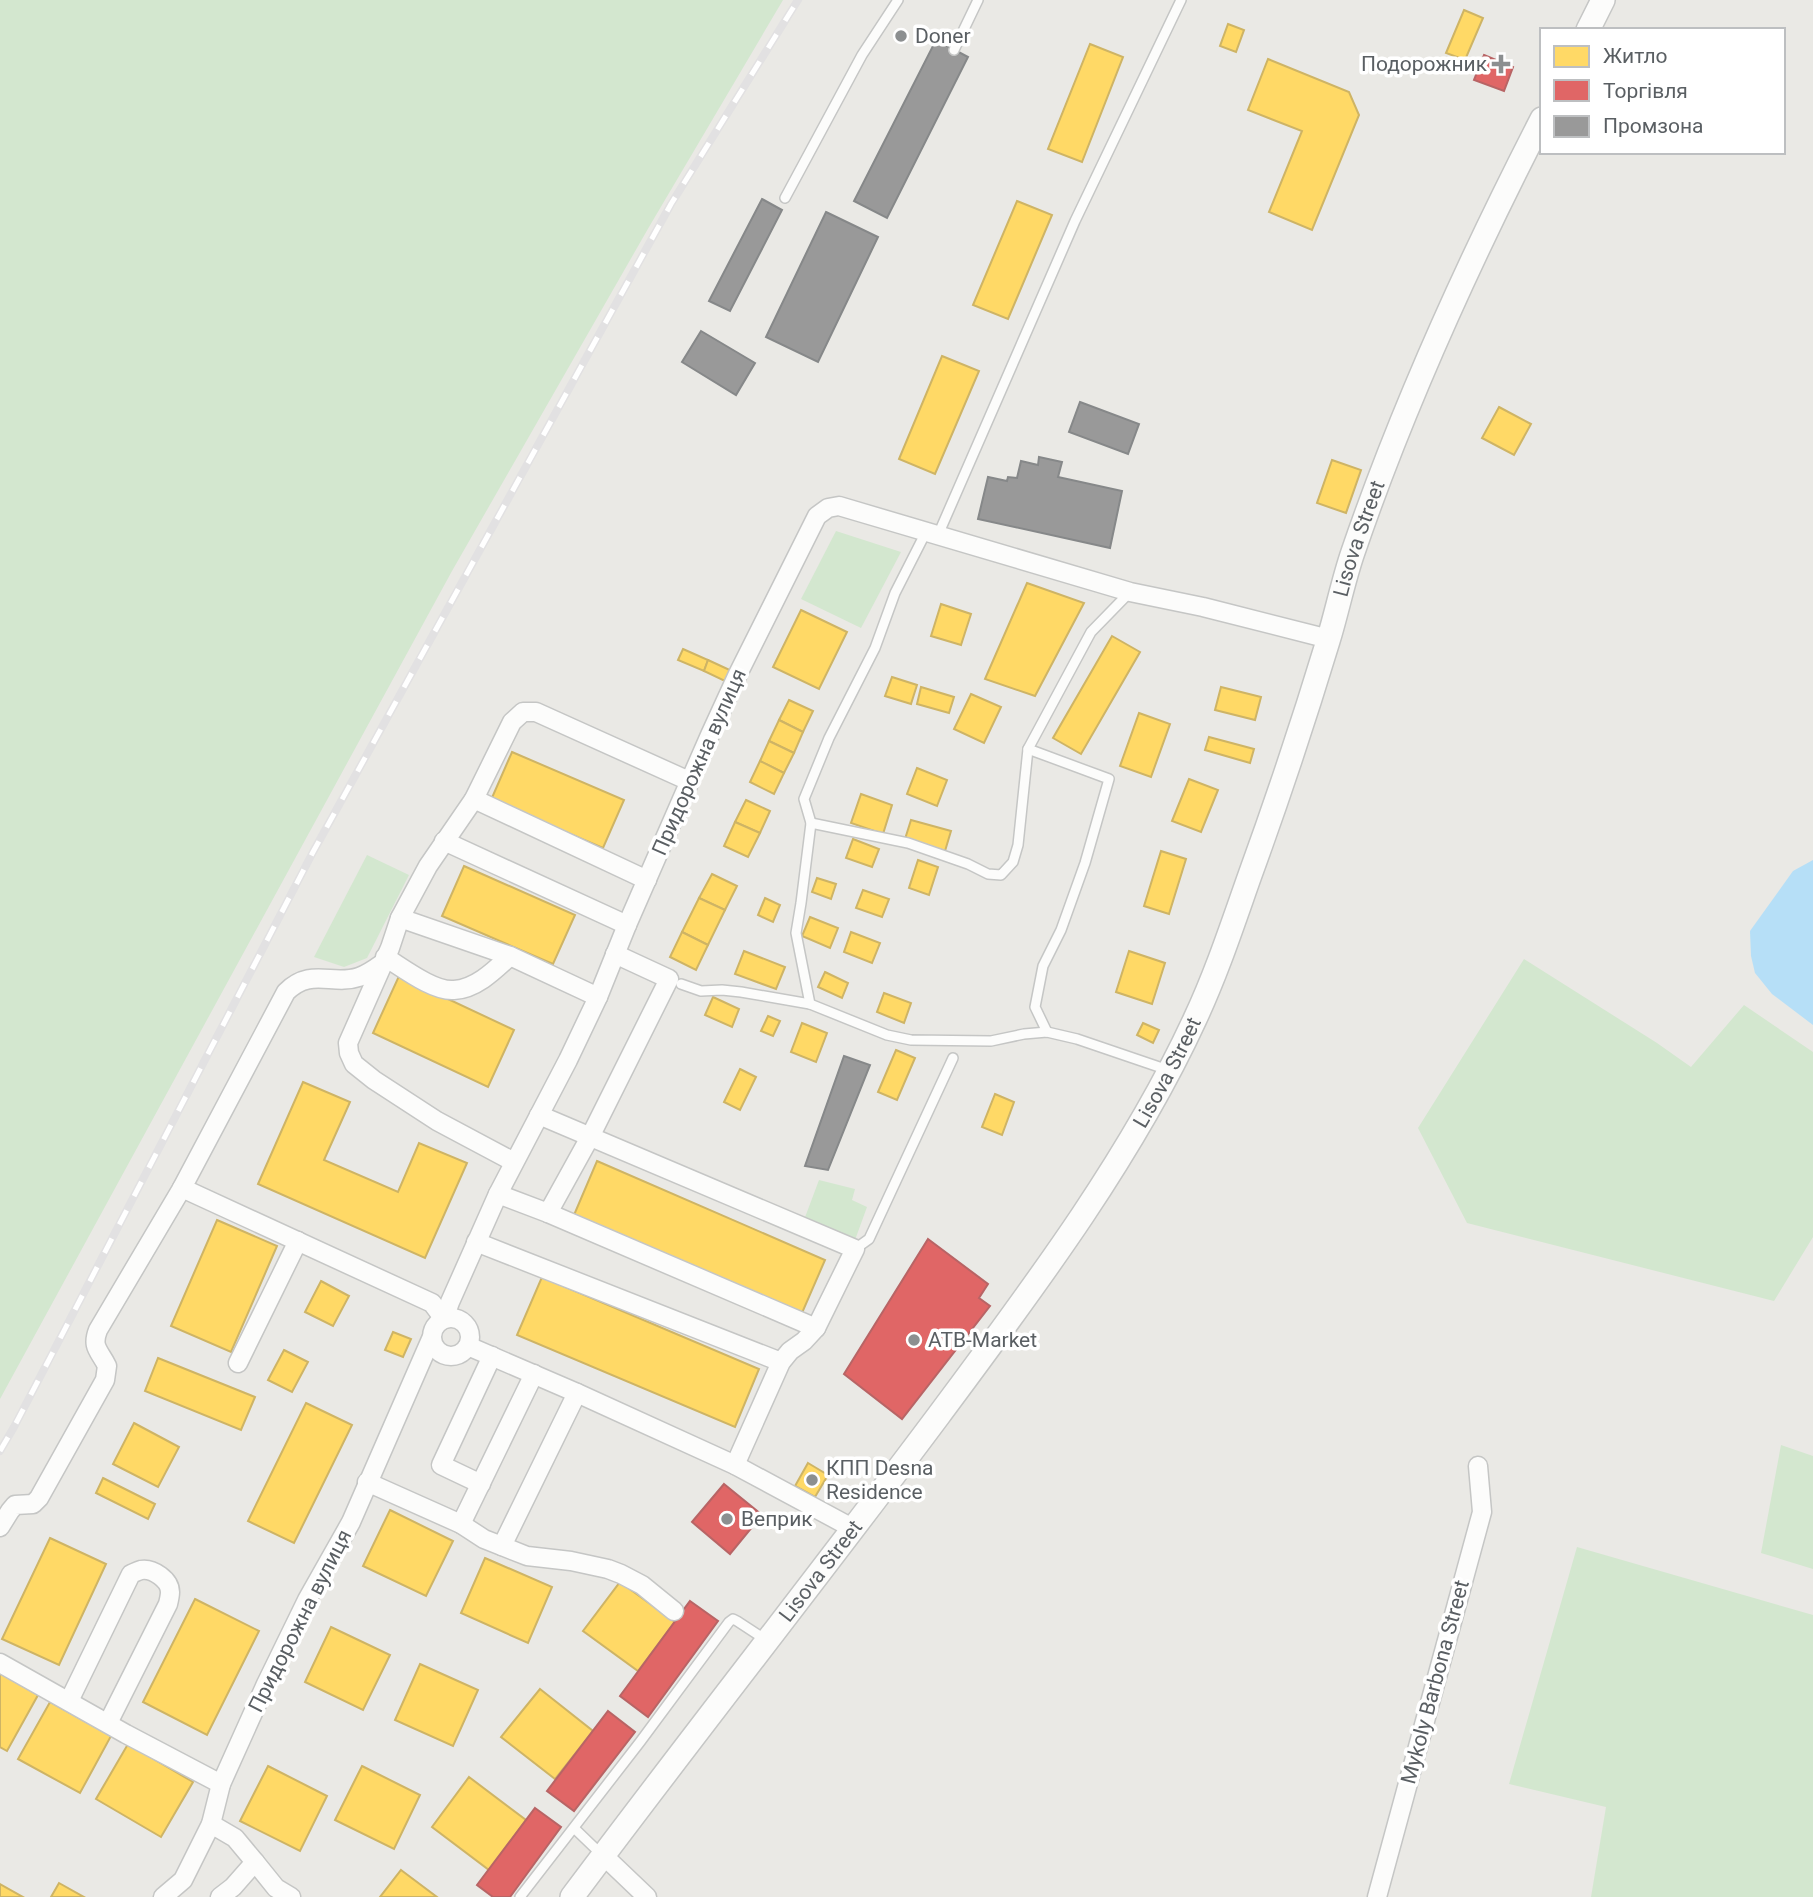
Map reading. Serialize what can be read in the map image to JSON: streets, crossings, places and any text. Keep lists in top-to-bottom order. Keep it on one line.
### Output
{"streets":{"main road":["Lisova Street"],"street":["Придорожна вулиця","Mykoly Barbona Street"]},"crossings":[["Lisova Street","Придорожна вулиця"]],"places":{"other":["Doner","ATB-Market","КПП Desna Residence","Веприк"],"health":["Подорожник"]},"legend":["Житло","Торгівля","Промзона"]}
